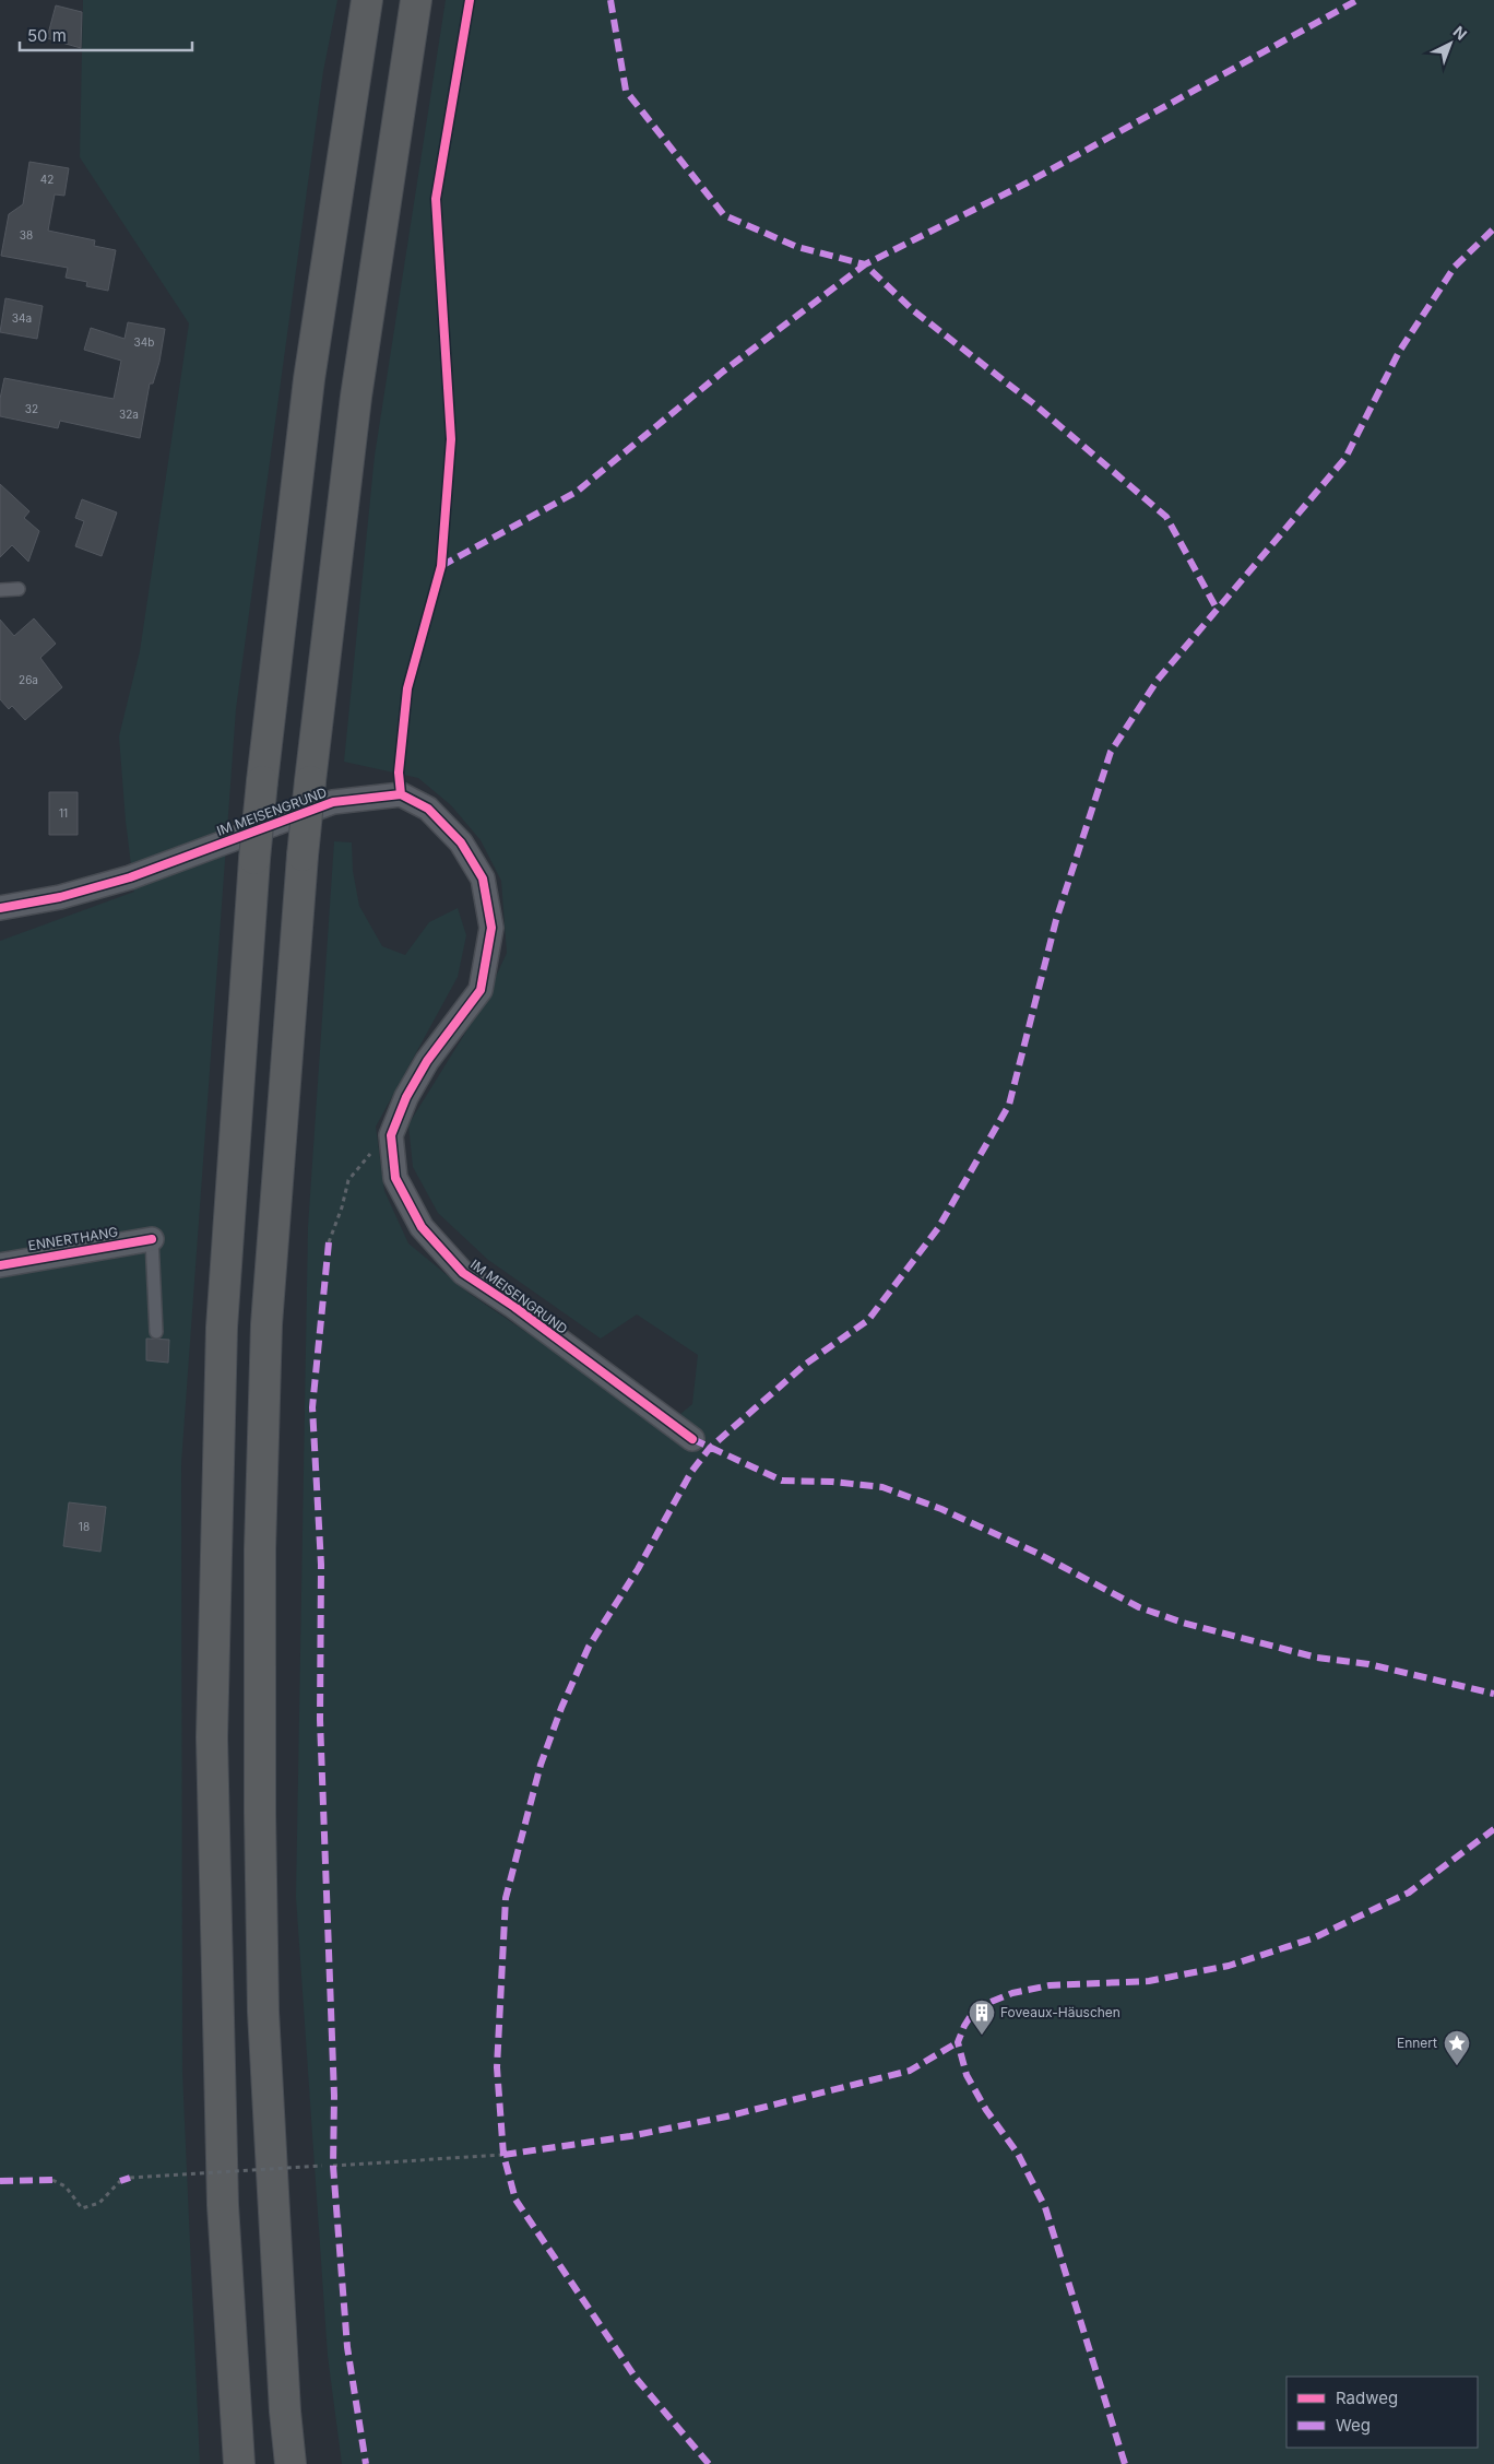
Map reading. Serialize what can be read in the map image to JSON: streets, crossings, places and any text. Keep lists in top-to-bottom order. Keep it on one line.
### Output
{"streets":{"street":["IM MEISENGRUND","ENNERTHANG"]},"places":{"building":["Foveaux-Häuschen"],"place":["Ennert"]},"house_numbers":["42","38","34a","34b","32","32a","26a","11","18"],"legend":["Radweg","Weg"],"scale_bar":"50 m","north":"top right"}
